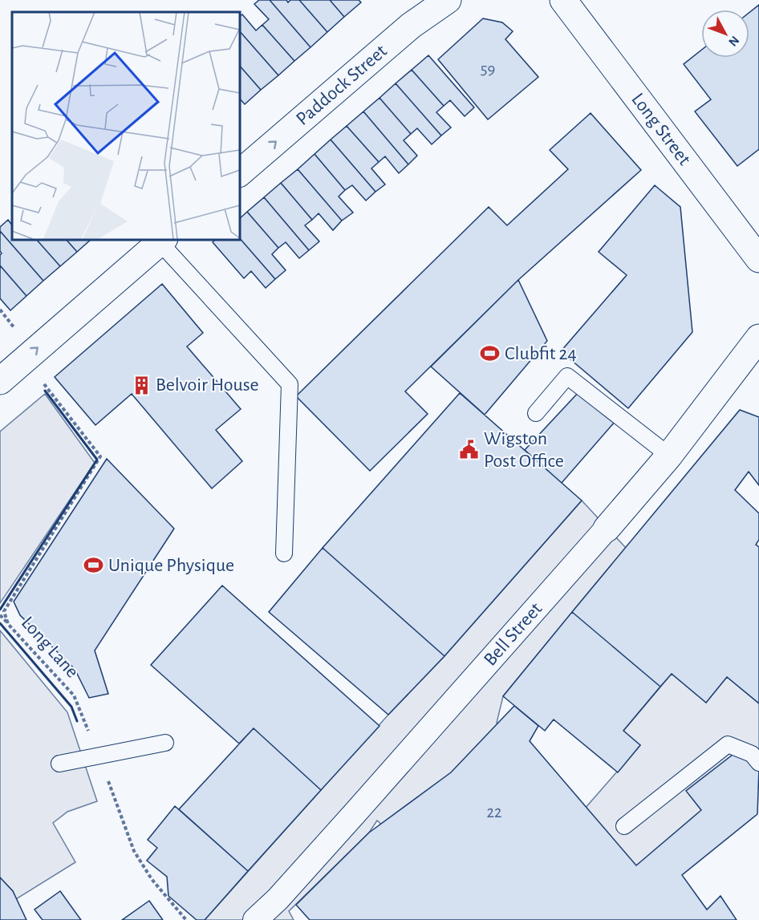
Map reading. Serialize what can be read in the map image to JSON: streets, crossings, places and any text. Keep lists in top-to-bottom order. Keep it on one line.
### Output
{"streets":{"street":["Paddock Street","Long Street","Bell Street"],"path":["Long Lane"]},"one_way":["Paddock Street"],"places":{"sports":["Clubfit 24","Unique Physique"],"building":["Belvoir House"],"public building":["Wigston Post Office"]},"house_numbers":["59","22"],"north":"bottom right"}
